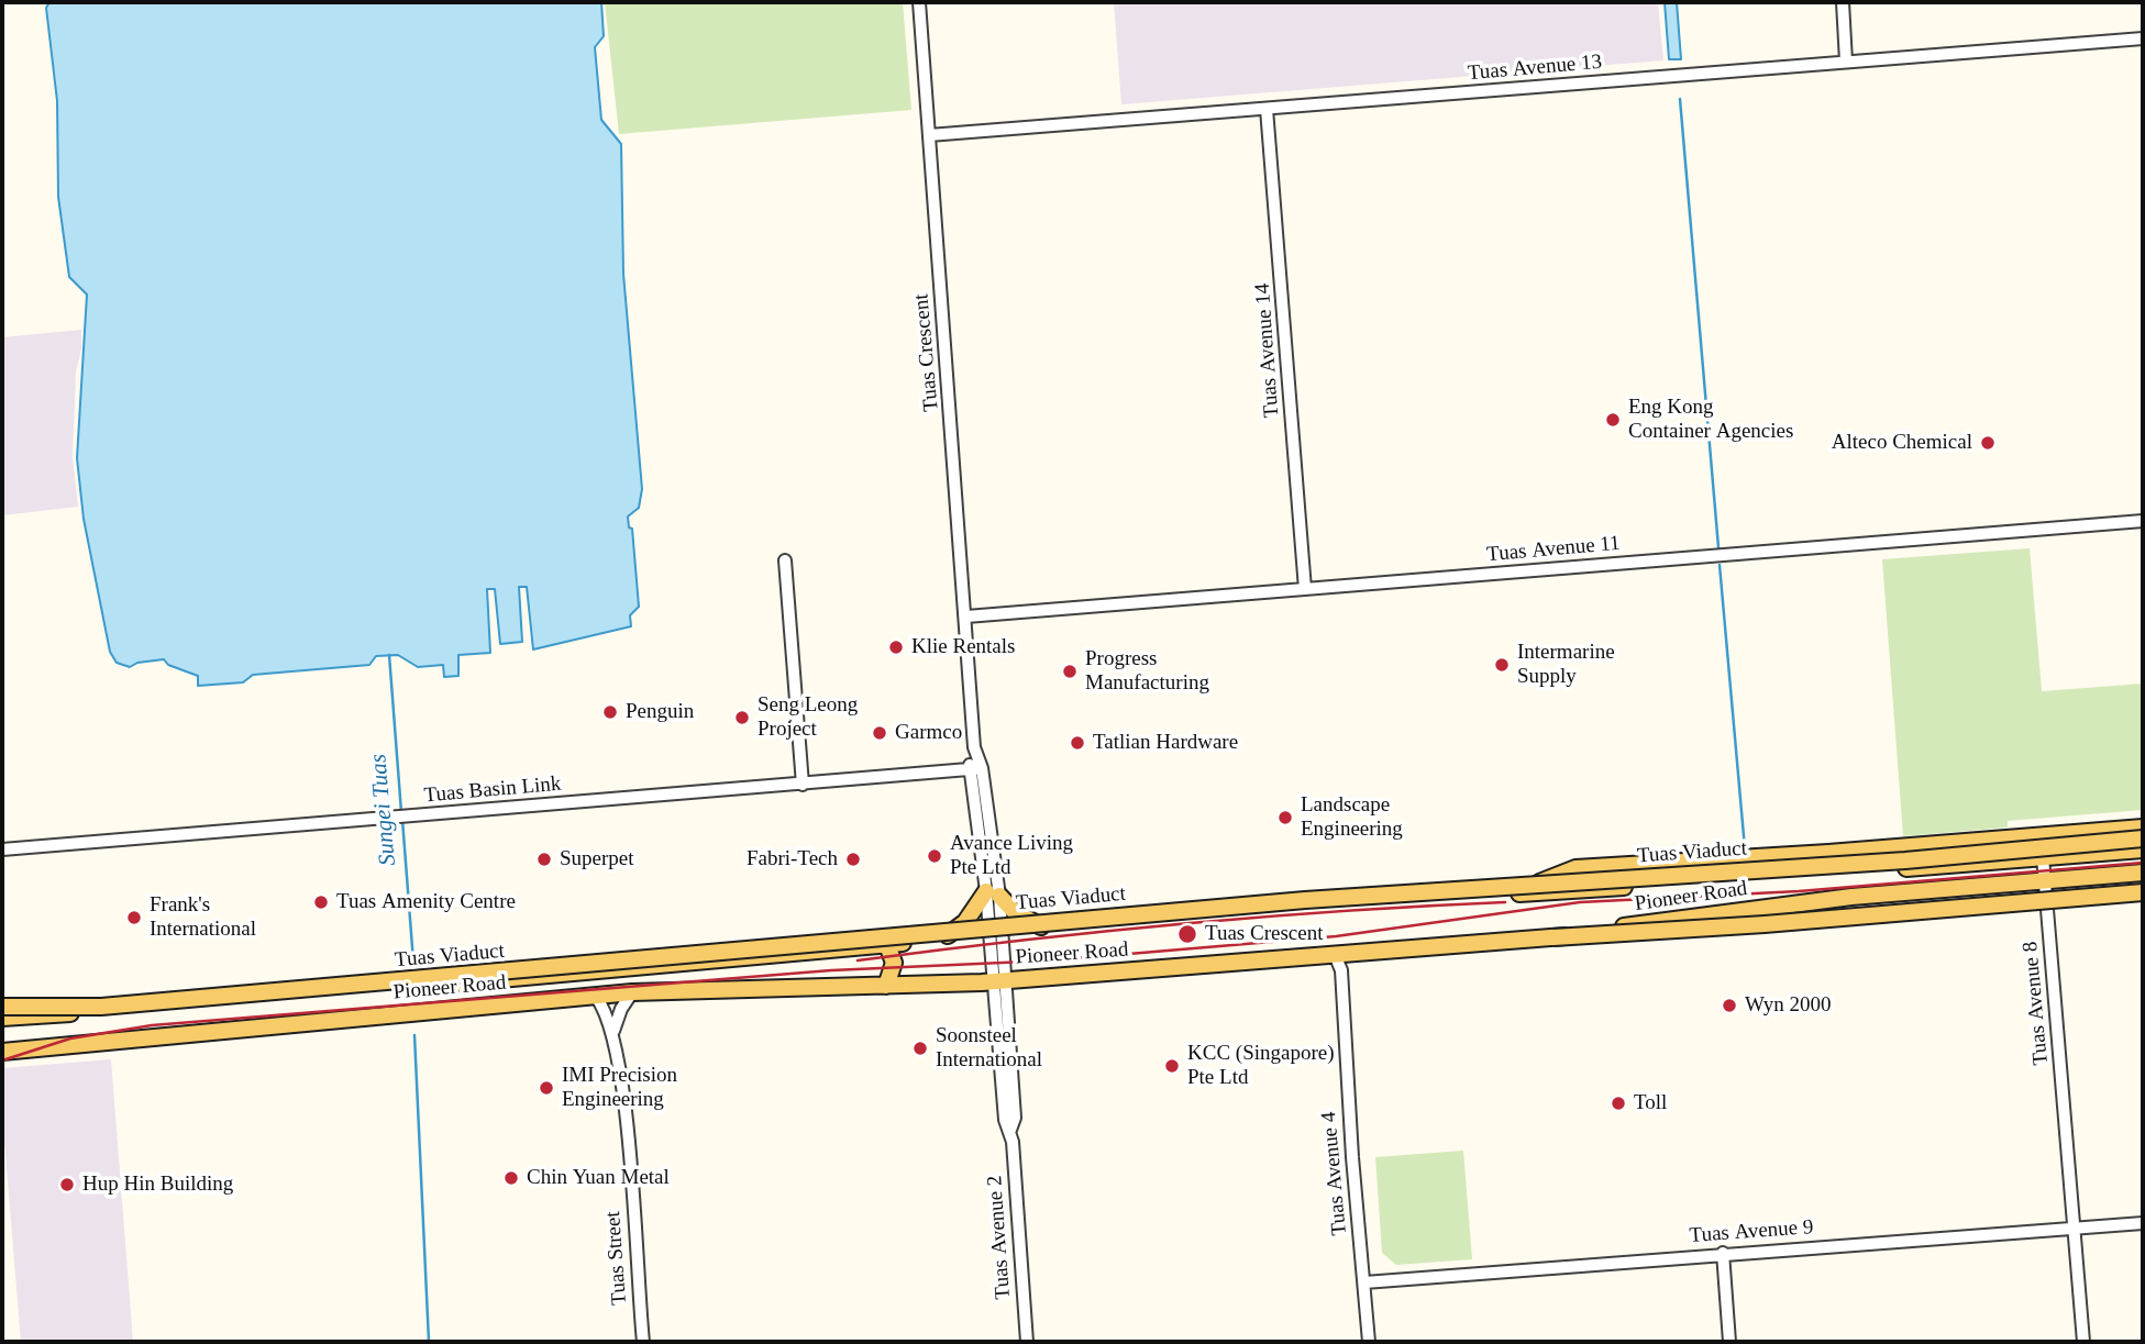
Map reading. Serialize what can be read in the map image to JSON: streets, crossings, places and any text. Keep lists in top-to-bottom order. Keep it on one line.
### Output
{"streets":{"main road":["Tuas Viaduct","Pioneer Road"],"street":["Tuas Avenue 13","Tuas Avenue 14","Tuas Crescent","Tuas Avenue 11","Tuas Basin Link","Tuas Avenue 8","Tuas Avenue 4","Tuas Avenue 9","Tuas Avenue 2","Tuas Street"]},"crossings":[["Tuas Avenue 13","Tuas Avenue 14"],["Tuas Avenue 13","Tuas Crescent"],["Tuas Avenue 14","Tuas Avenue 11"],["Tuas Crescent","Tuas Avenue 11"],["Tuas Crescent","Tuas Basin Link"],["Tuas Crescent","Pioneer Road"],["Tuas Crescent","Tuas Avenue 2"],["Pioneer Road","Tuas Avenue 8"],["Pioneer Road","Tuas Avenue 4"],["Pioneer Road","Tuas Avenue 2"],["Pioneer Road","Tuas Street"],["Tuas Avenue 8","Tuas Avenue 9"],["Tuas Avenue 4","Tuas Avenue 9"]],"water":["Sungei Tuas"],"places":["Eng Kong Container Agencies","Alteco Chemical","Klie Rentals","Intermarine Supply","Progress Manufacturing","Penguin","Seng Leong Project","Garmco","Tatlian Hardware","Landscape Engineering","Avance Living Pte Ltd","Superpet","Fabri-Tech","Tuas Amenity Centre","Frank's International","Tuas Crescent","Wyn 2000","Soonsteel International","KCC (Singapore) Pte Ltd","IMI Precision Engineering","Toll","Chin Yuan Metal","Hup Hin Building"]}
